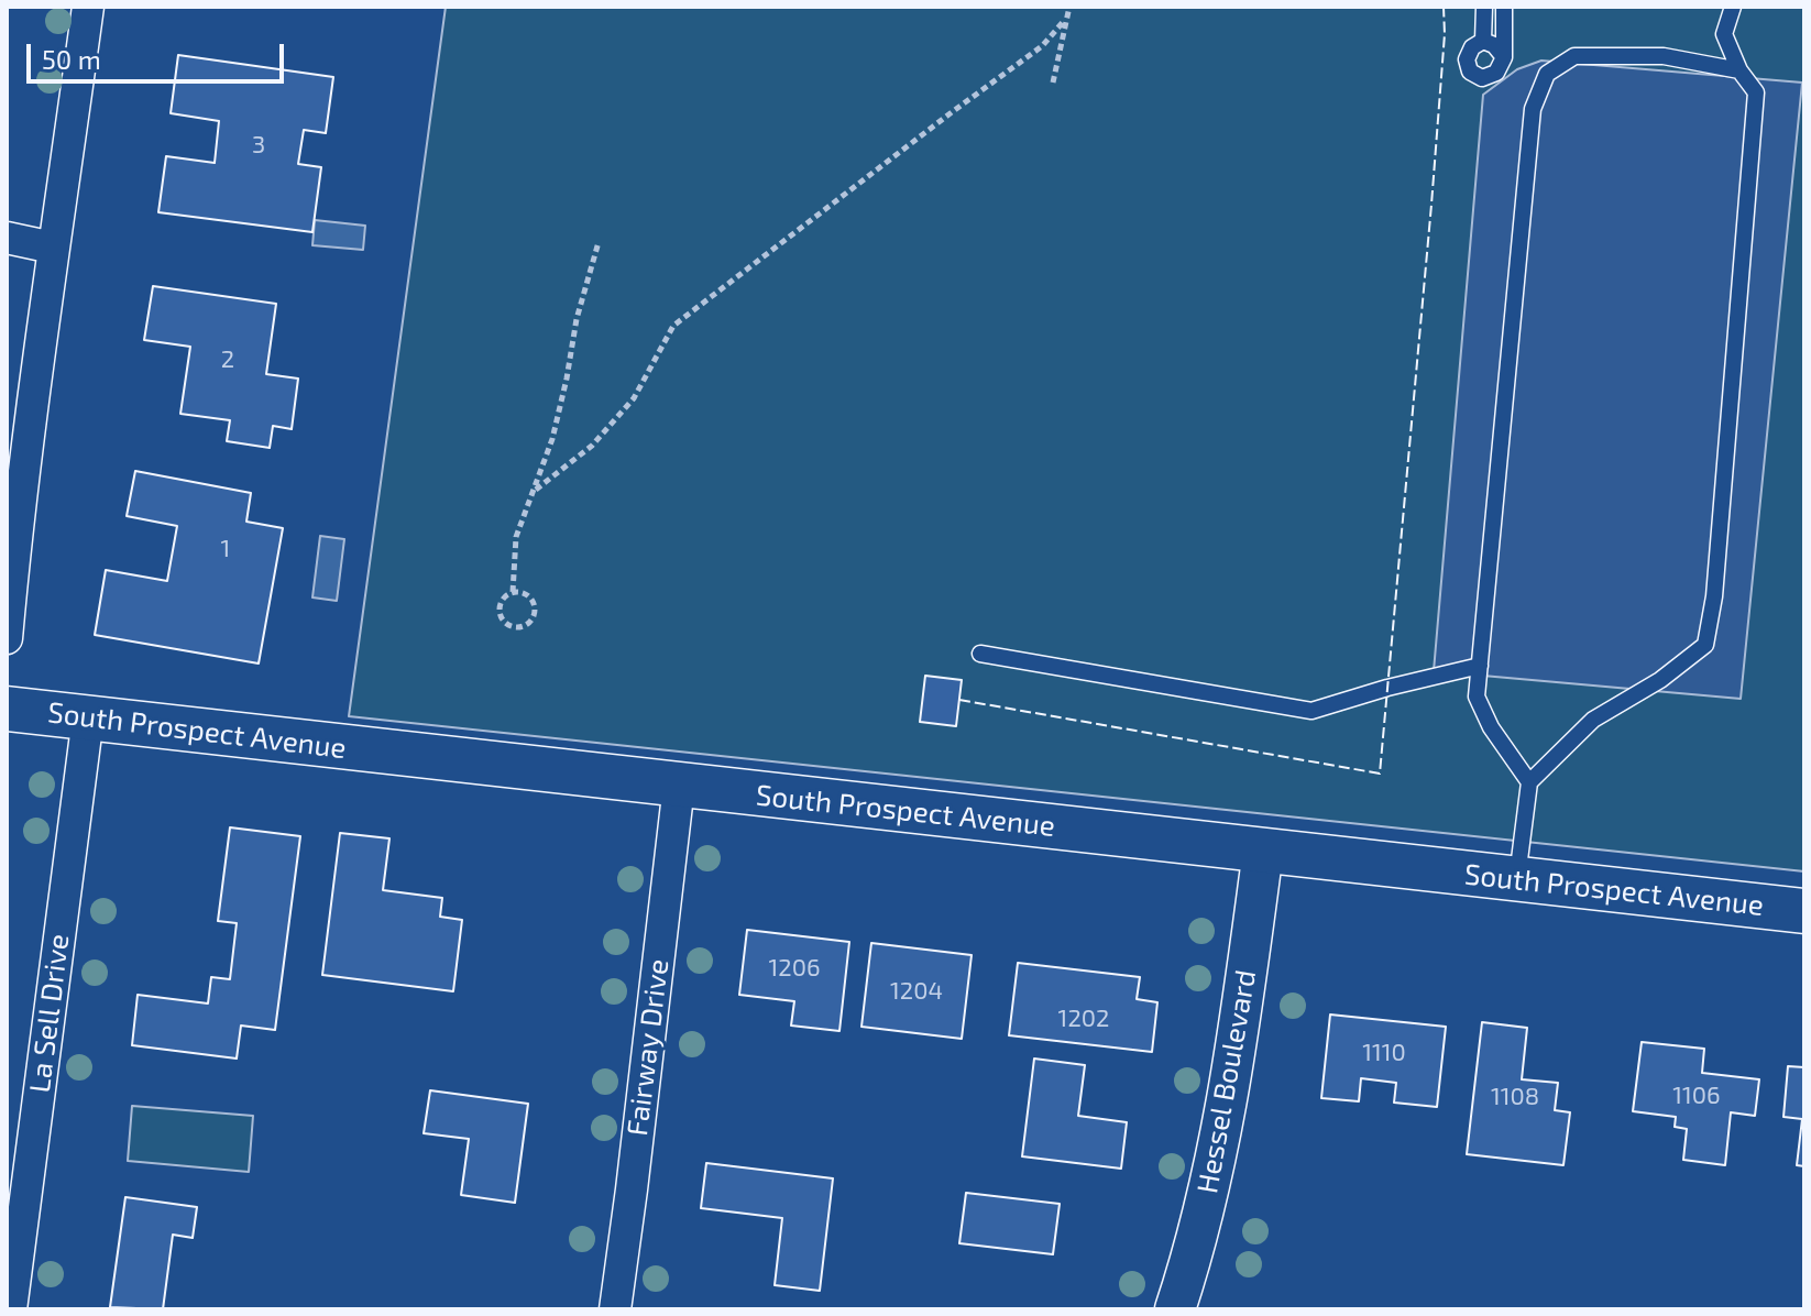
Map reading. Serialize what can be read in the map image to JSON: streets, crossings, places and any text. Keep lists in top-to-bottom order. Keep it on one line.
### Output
{"streets":{"main road":["South Prospect Avenue"],"street":["La Sell Drive","Fairway Drive","Hessel Boulevard"]},"crossings":[["South Prospect Avenue","La Sell Drive"],["South Prospect Avenue","Fairway Drive"],["South Prospect Avenue","Hessel Boulevard"]],"house_numbers":["3","2","1","1206","1204","1202","1110","1106","1108"],"scale_bar":"50 m"}
